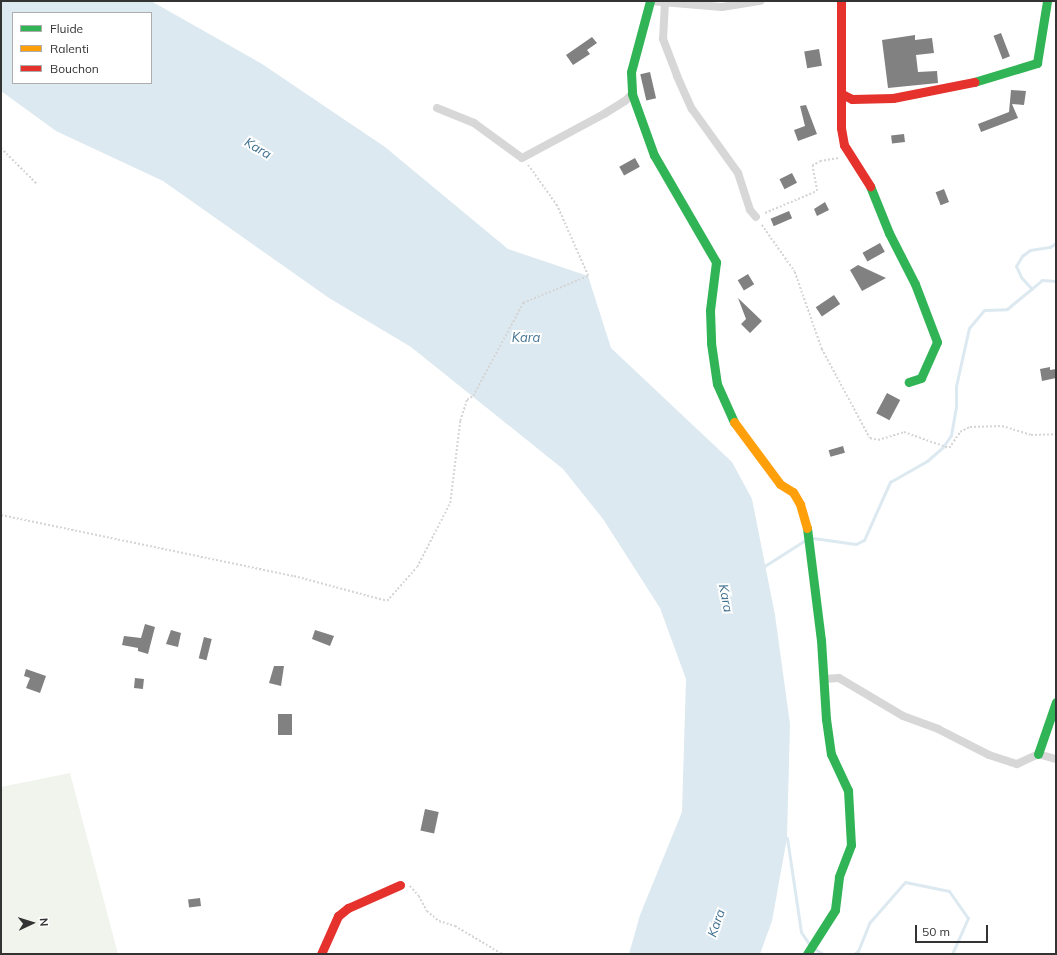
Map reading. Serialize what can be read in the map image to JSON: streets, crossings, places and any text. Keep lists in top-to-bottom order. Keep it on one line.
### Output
{"water":["Kara"],"legend":["Fluide","Ralenti","Bouchon"],"scale_bar":"50 m","north":"right"}
